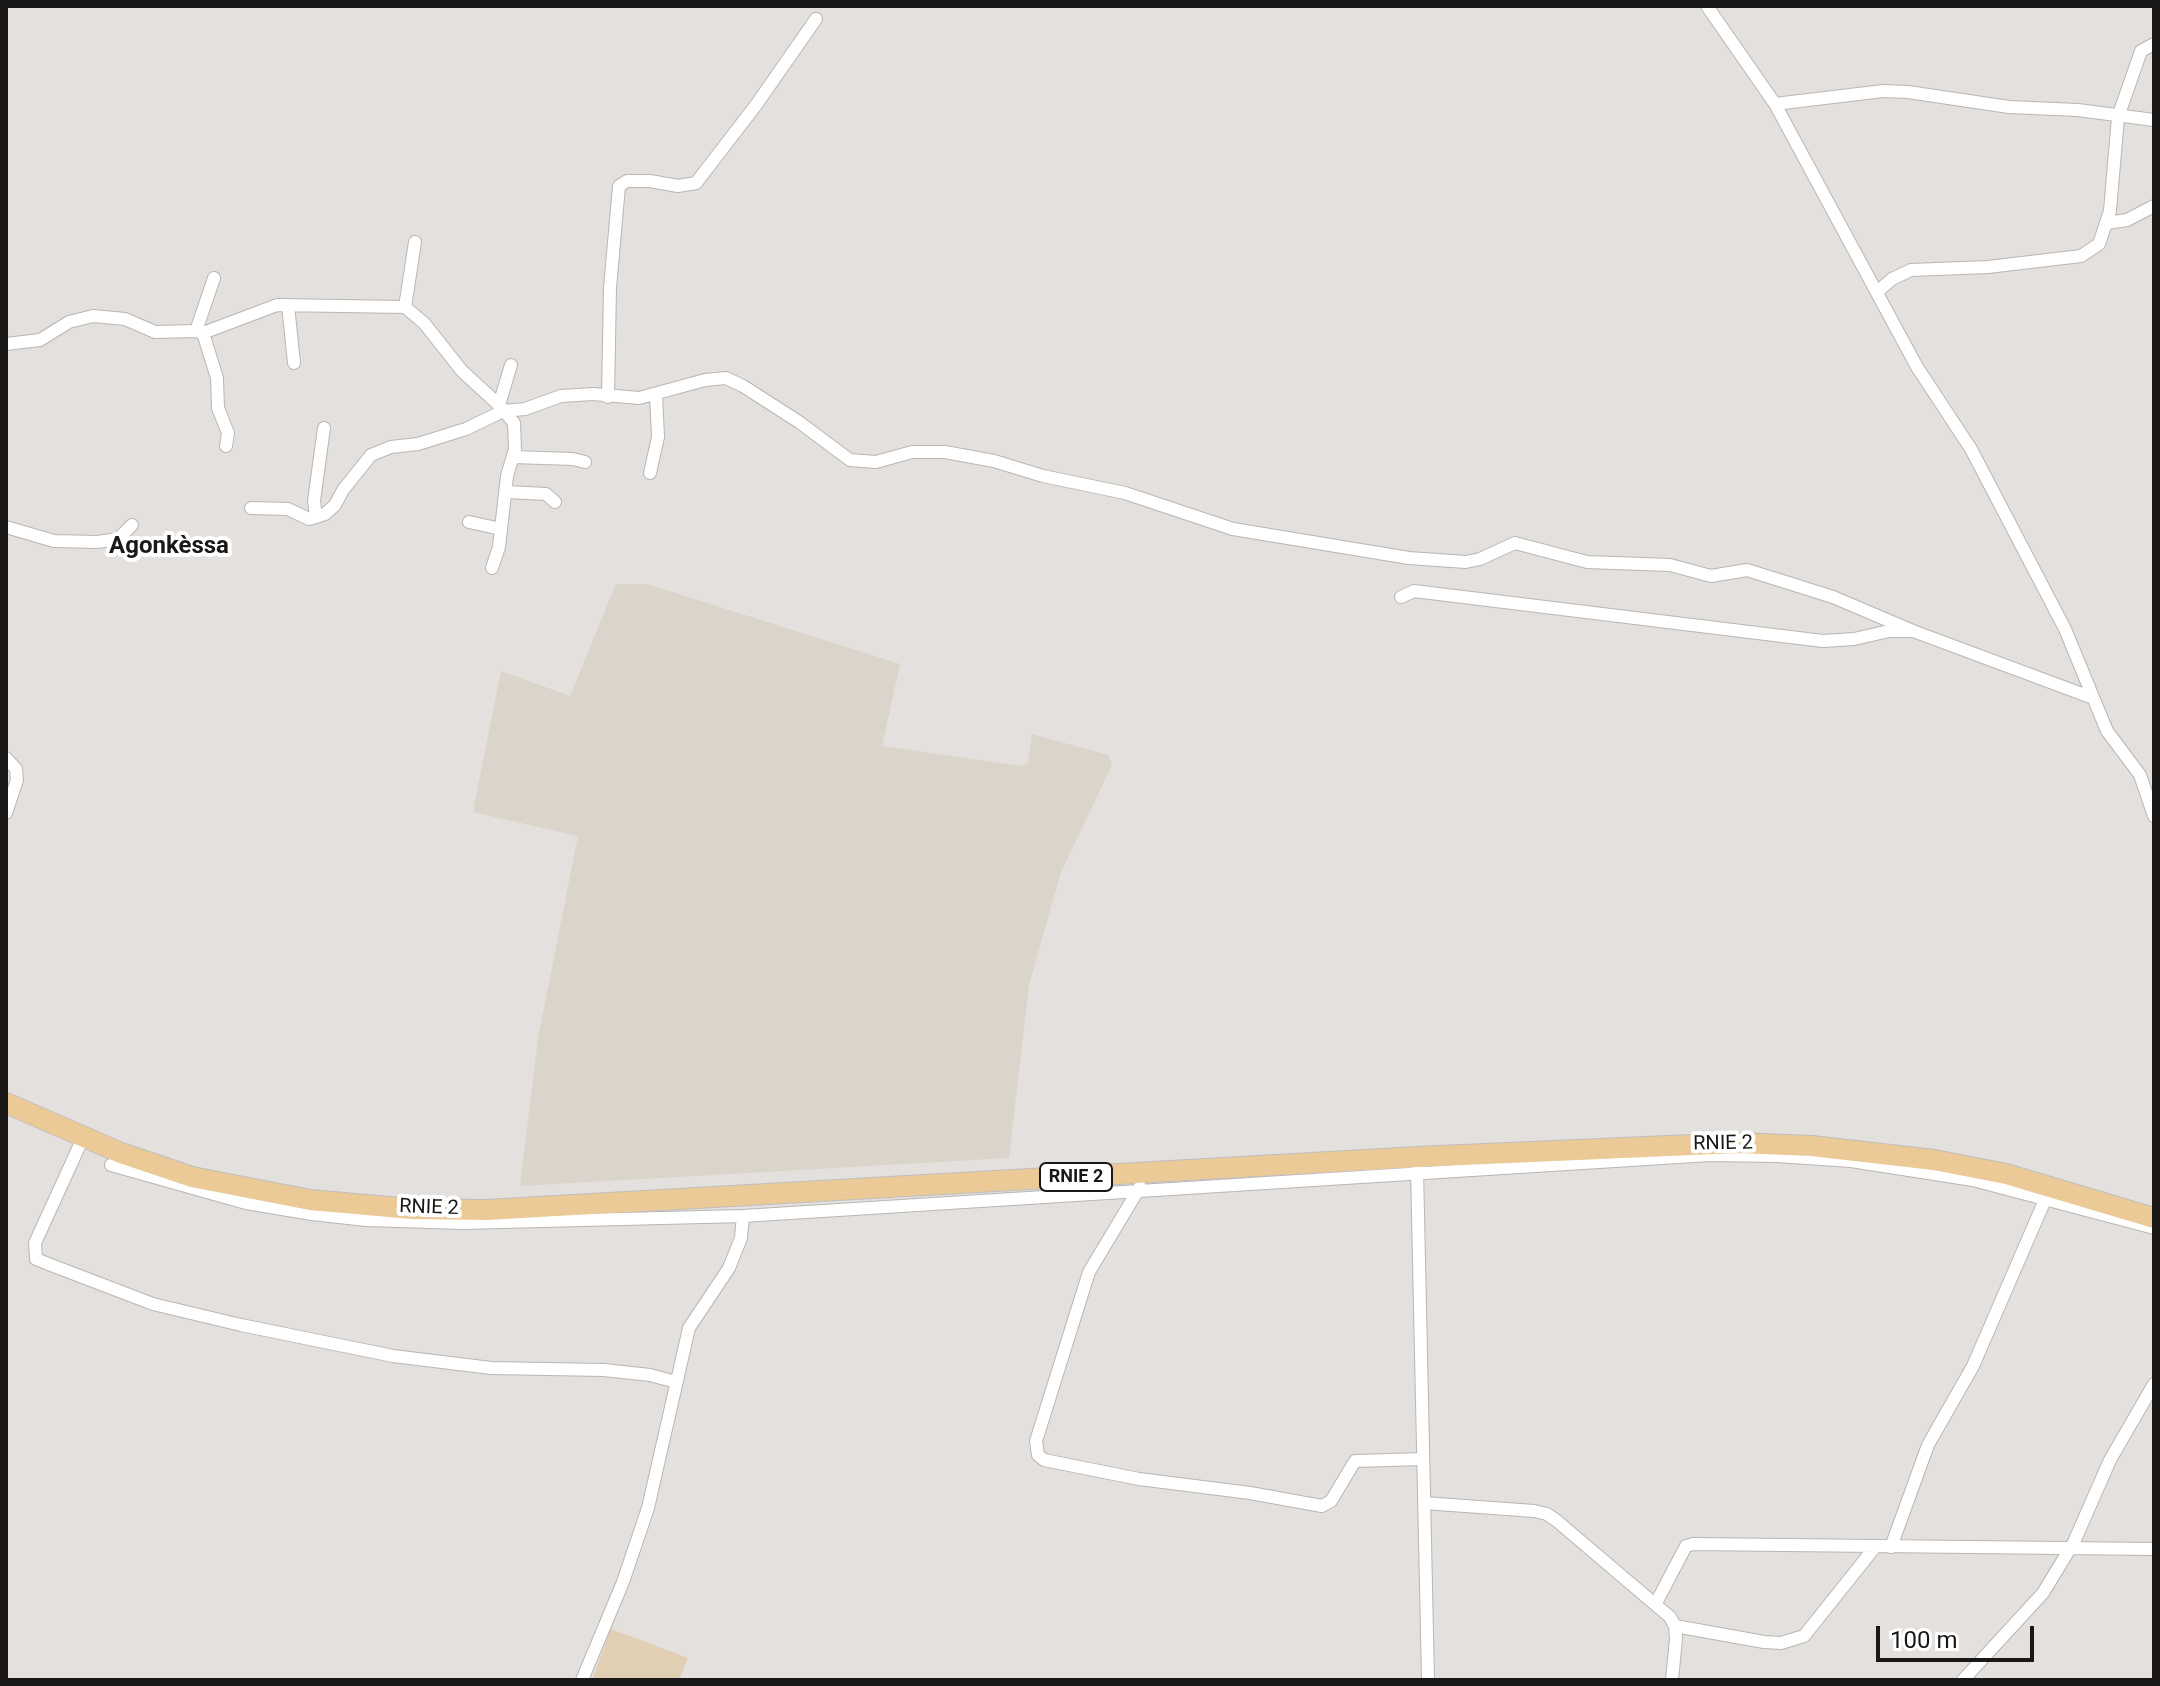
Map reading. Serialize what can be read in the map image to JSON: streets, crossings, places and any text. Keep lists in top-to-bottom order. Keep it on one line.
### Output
{"streets":{"highway":["RNIE 2"]},"districts":["Agonkèssa"],"scale_bar":"100 m"}
